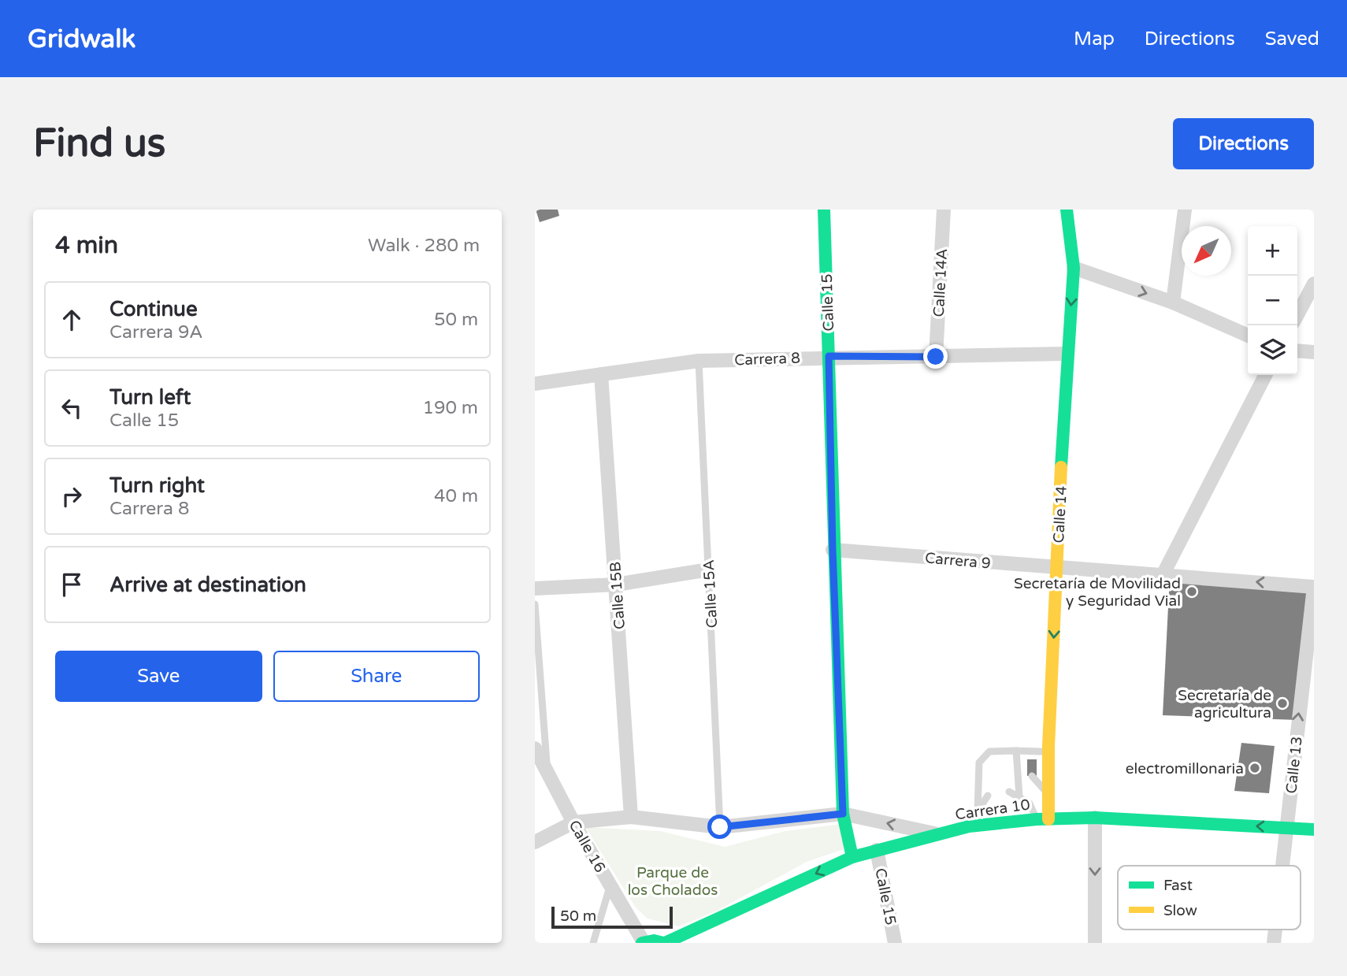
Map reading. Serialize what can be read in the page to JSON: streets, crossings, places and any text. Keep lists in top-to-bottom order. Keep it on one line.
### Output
{"streets":{"street":["Calle 14A","Calle 15","Carrera 8","Calle 14","Carrera 9","Calle 15B","Calle 13","Carrera 10","Calle 16"],"lane":["Calle 15A"]},"crossings":[["Calle 14A","Carrera 8"],["Calle 15","Carrera 8"],["Calle 15","Carrera 9"],["Calle 15","Carrera 10"],["Carrera 8","Calle 14"],["Carrera 8","Calle 15A"],["Carrera 8","Calle 15B"],["Calle 14","Carrera 9"],["Calle 14","Carrera 10"],["Carrera 9","Calle 13"],["Calle 13","Carrera 10"]],"one_way":["Calle 14","Calle 13"],"parks":["Parque de los Cholados"],"places":["Secretaría de Movilidad y Seguridad Vial","Secretaría de agricultura","electromillonaria"],"legend":["Fast","Slow"],"scale_bar":"50 m","north":"bottom left","page":{"header":"Gridwalk","nav":["Map","Directions","Saved"],"buttons":["Directions",["Save","Share"]],"title":"Find us","heading":["4 min","Walk · 280 m"],"map_buttons":["+","−"],"list":[["Continue","Carrera 9A","50 m"],["Turn left","Calle 15","190 m"],["Turn right","Carrera 8","40 m"],"Arrive at destination"],"scale":"50 m"}}
